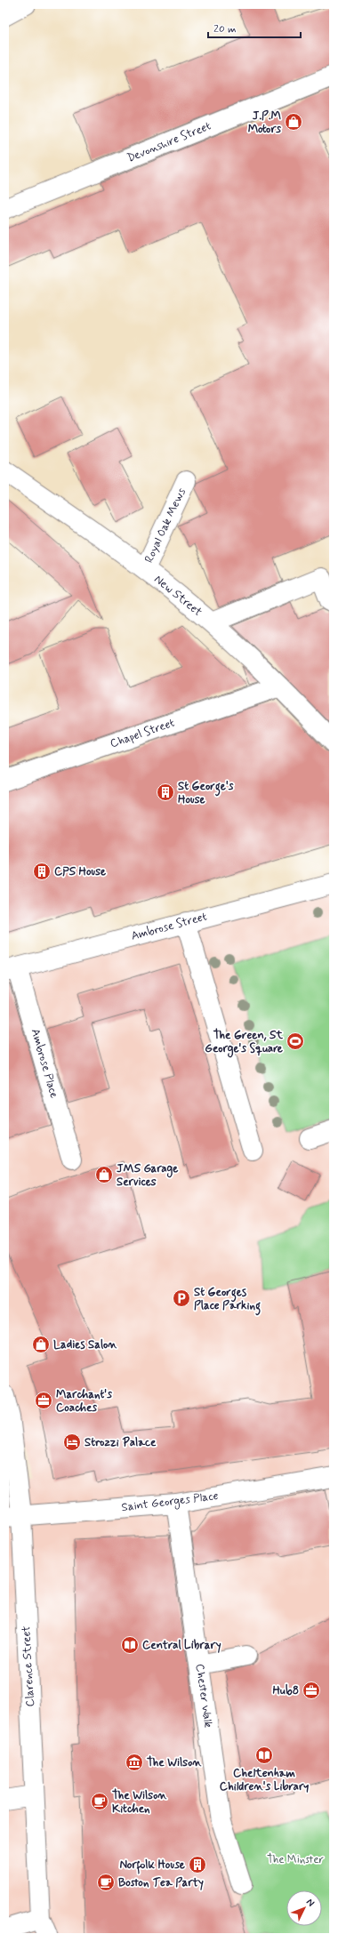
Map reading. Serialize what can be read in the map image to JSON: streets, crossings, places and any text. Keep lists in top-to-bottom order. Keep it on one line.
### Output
{"streets":{"street":["Devonshire Street","Royal Oak Mews","New Street","Chapel Street","Ambrose Street","Ambrose Place","Saint Georges Place","Clarence Street","Chester Walk"]},"crossings":[["Royal Oak Mews","New Street"],["New Street","Chapel Street"],["Ambrose Street","Ambrose Place"],["Saint Georges Place","Clarence Street"],["Saint Georges Place","Chester Walk"]],"parks":["The Minster"],"places":{"shop":["J.P.M Motors","JMS Garage Services","Ladies Salon"],"building":["St George's House","CPS House","Norfolk House"],"sports":["The Green, St George's Square"],"parking":["St Georges Place Parking"],"office":["Marchant's Coaches","Hub8"],"hotel":["Strozzi Palace"],"library":["Central Library","Cheltenham Children's Library"],"museum":["The Wilson"],"cafe":["The Wilson Kitchen","Boston Tea Party"]},"scale_bar":"20 m","north":"top right"}
